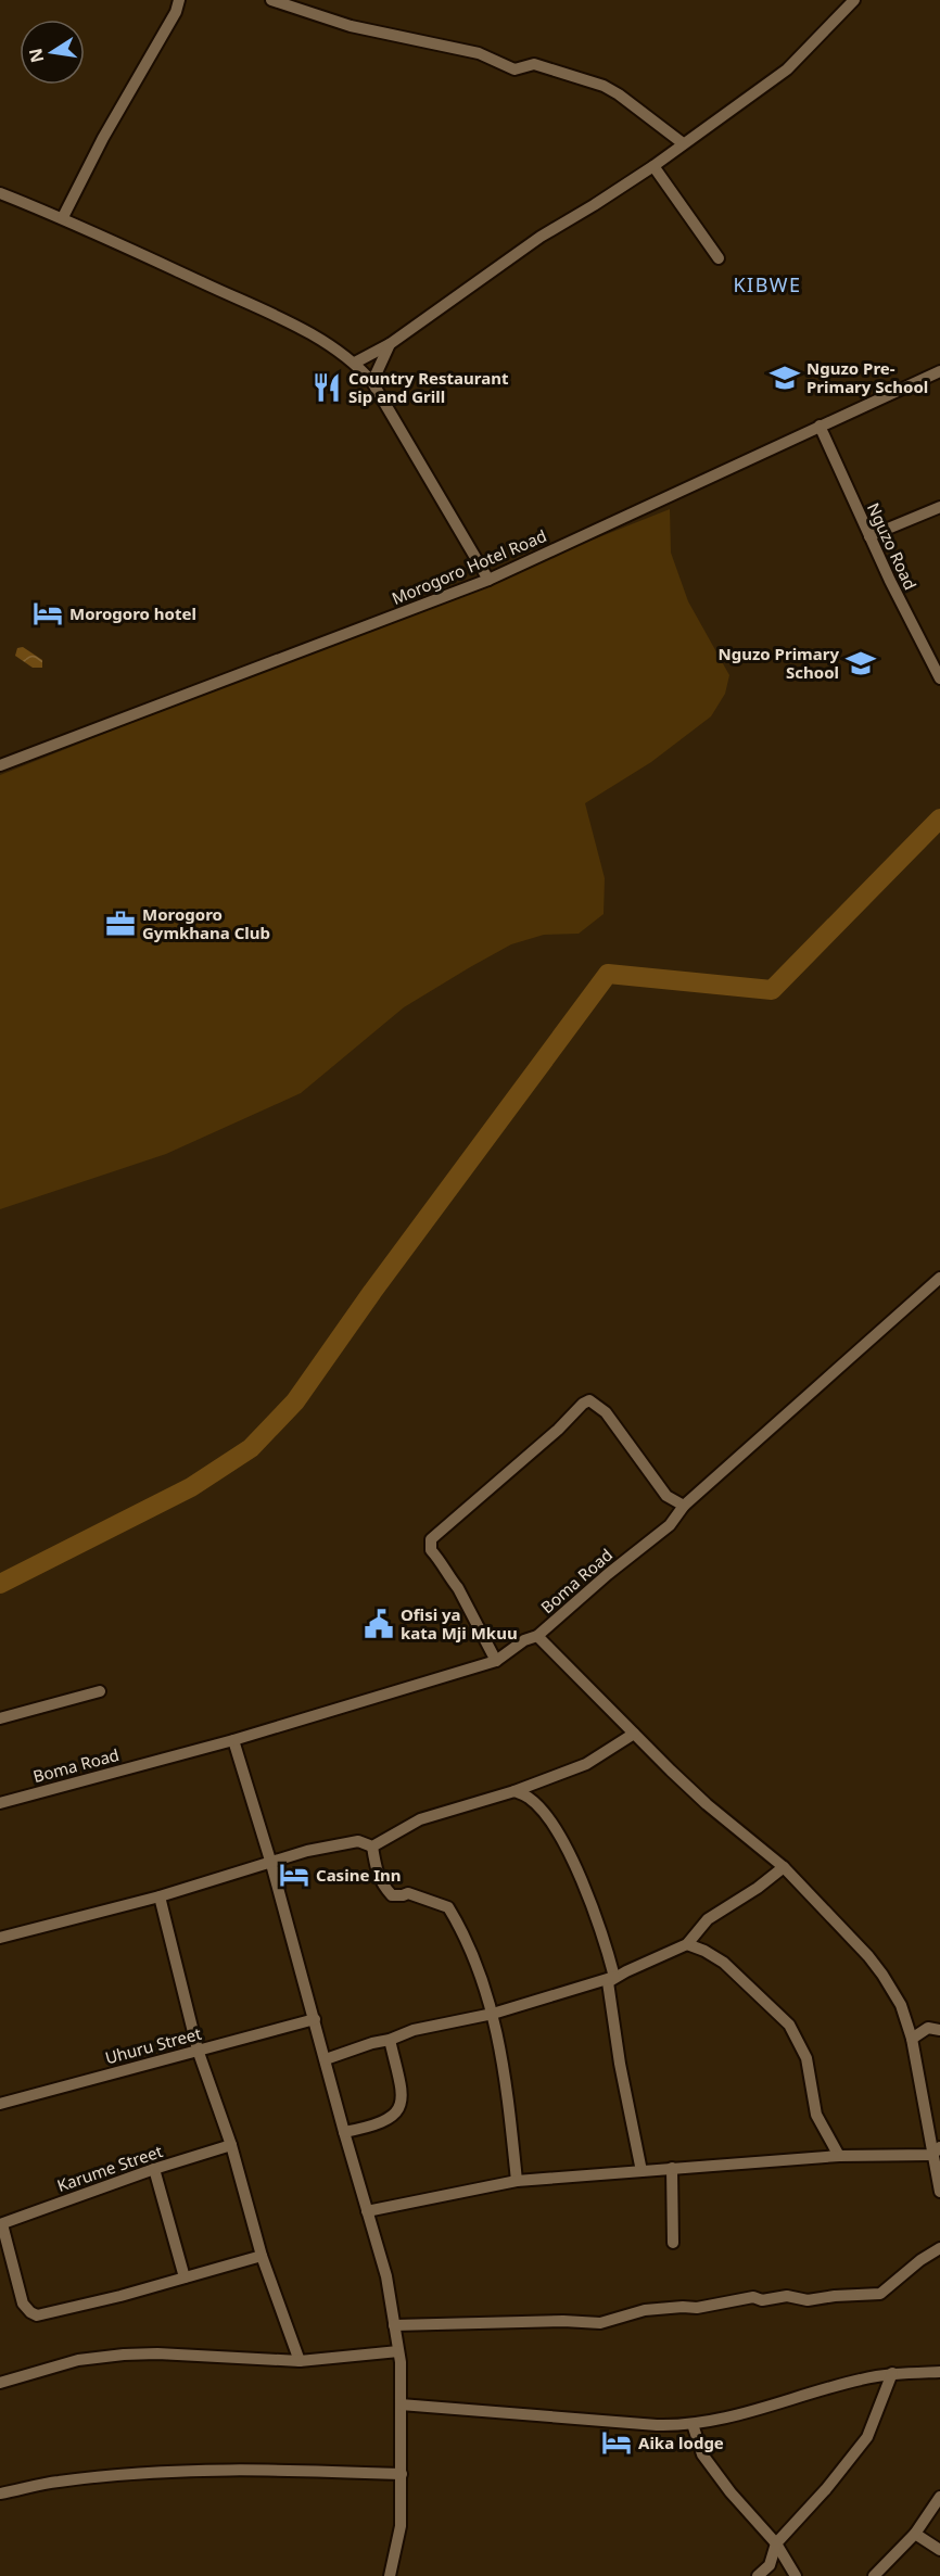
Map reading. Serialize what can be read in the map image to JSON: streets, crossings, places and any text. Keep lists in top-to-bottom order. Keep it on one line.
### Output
{"streets":{"street":["Nguzo Road","Morogoro Hotel Road","Boma Road","Uhuru Street","Karume Street"]},"crossings":[["Nguzo Road","Morogoro Hotel Road"]],"districts":["KIBWE"],"places":{"school or university":["Nguzo Pre- Primary School","Nguzo Primary School"],"restaurant":["Country Restaurant Sip and Grill"],"hotel":["Morogoro hotel","Casine Inn","Aika lodge"],"office":["Morogoro Gymkhana Club"],"public building":["Ofisi ya kata Mji Mkuu"]},"north":"left"}
